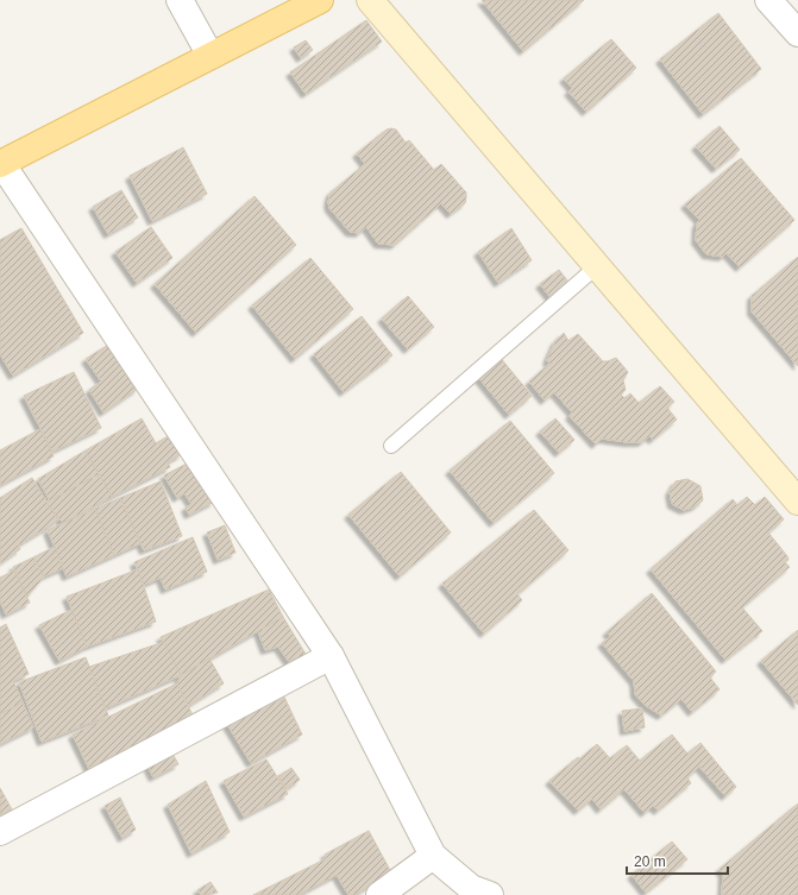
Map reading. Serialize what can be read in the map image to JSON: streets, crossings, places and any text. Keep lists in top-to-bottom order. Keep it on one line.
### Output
{"scale_bar":"20 m"}
